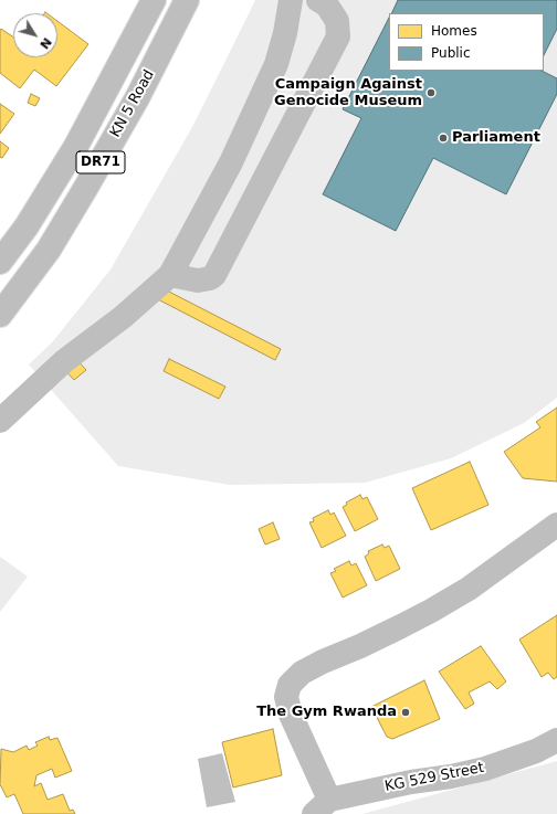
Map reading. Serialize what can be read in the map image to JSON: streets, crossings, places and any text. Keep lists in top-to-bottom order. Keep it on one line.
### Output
{"streets":{"main road":["KN 5 Road","DR71","KG 529 Street"]},"places":["Campaign Against Genocide Museum","Parliament","The Gym Rwanda"],"legend":["Homes","Public"],"north":"bottom right"}
